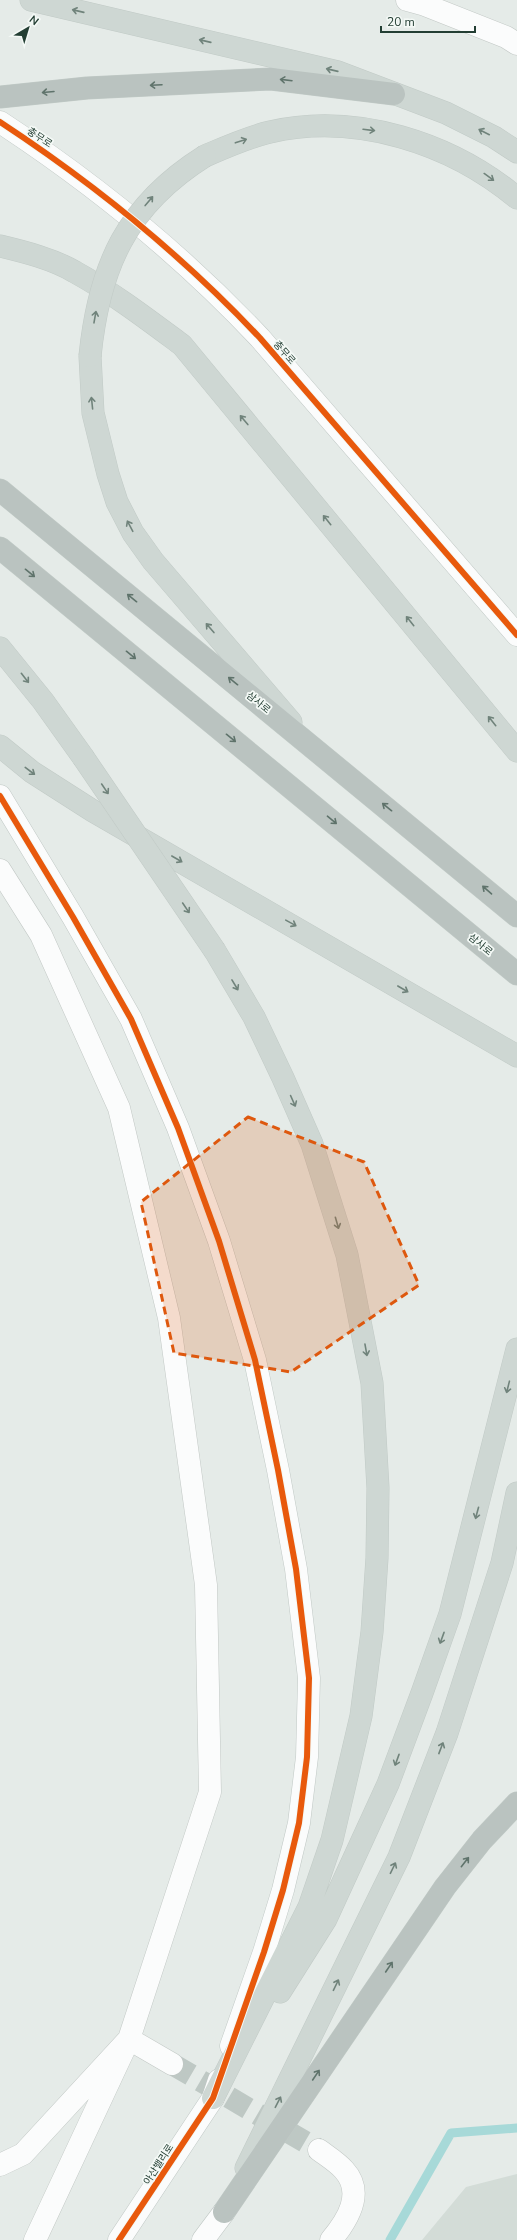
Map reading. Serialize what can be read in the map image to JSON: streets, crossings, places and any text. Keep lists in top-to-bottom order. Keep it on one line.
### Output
{"streets":{"highway":["삼사로"],"street":["충무로","아산밸리로"]},"scale_bar":"20 m","north":"top right"}
